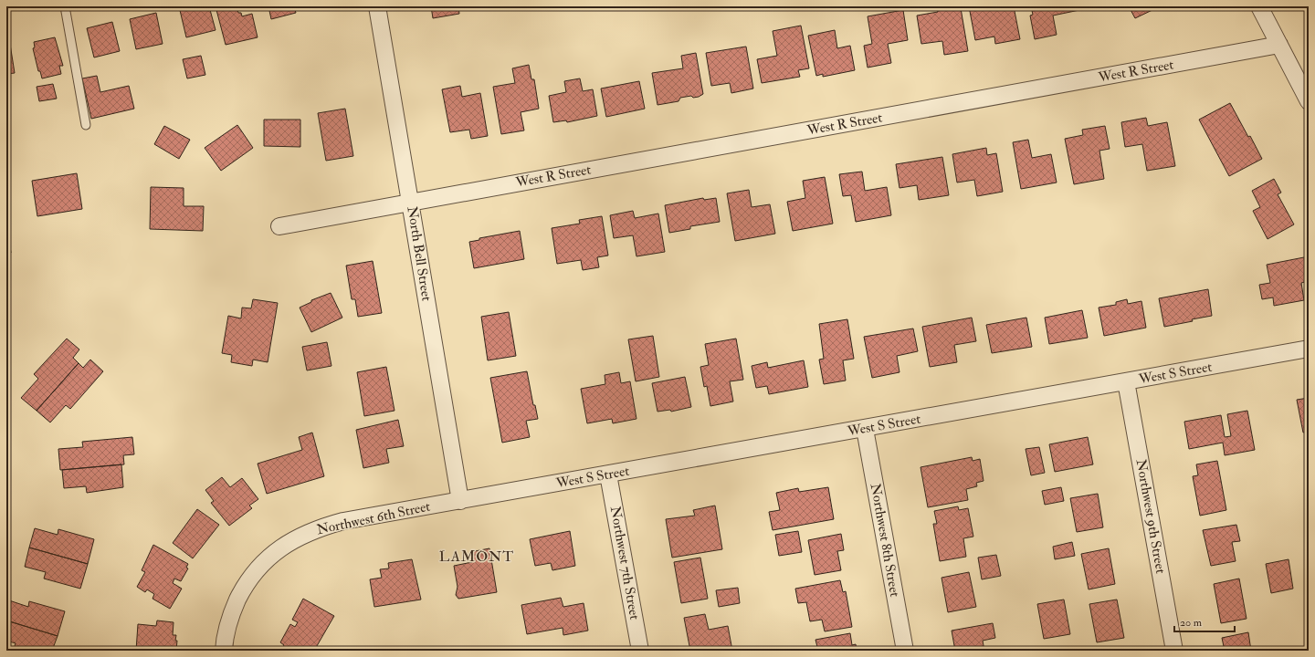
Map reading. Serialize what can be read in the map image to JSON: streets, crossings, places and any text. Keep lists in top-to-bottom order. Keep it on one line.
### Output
{"streets":{"street":["West R Street","North Bell Street","West S Street","Northwest 9th Street","Northwest 6th Street","Northwest 8th Street","Northwest 7th Street"]},"crossings":[["West R Street","North Bell Street"],["North Bell Street","West S Street"],["North Bell Street","Northwest 6th Street"],["West S Street","Northwest 9th Street"],["West S Street","Northwest 6th Street"],["West S Street","Northwest 8th Street"],["West S Street","Northwest 7th Street"]],"districts":["LAMONT"],"scale_bar":"20 m"}
